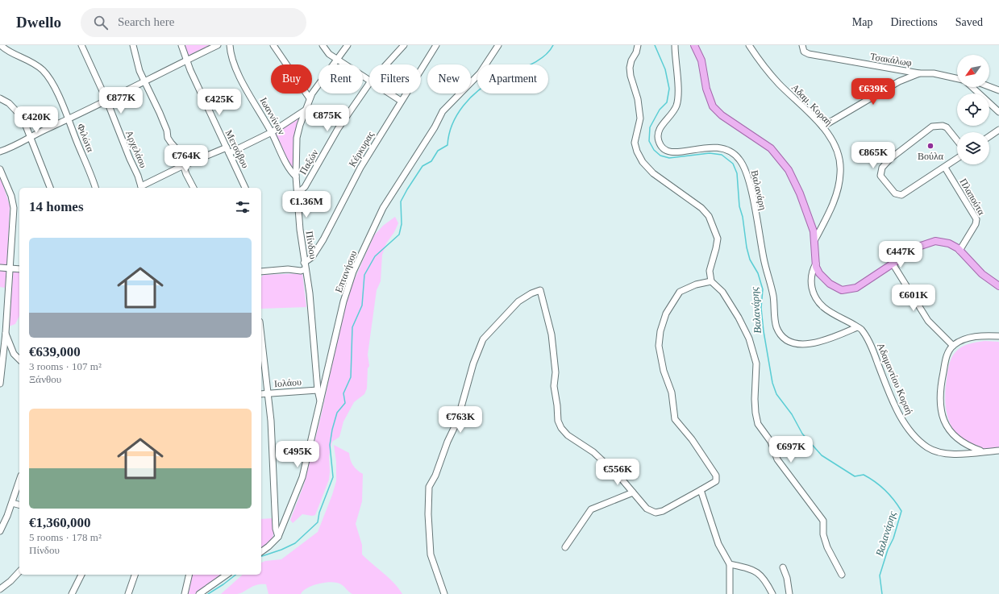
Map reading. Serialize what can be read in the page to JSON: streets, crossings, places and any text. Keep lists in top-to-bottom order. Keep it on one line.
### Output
{"streets":{"street":["Τσακάλωφ","Αδαμ. Κοραή","Ιωαννίνων","Φιλώτα","Αρχελάου","Μετσόβου","Κέρκυρας","Παξών","Βαλανάρη","Πλαπούτα","Πίνδου","Επτανήσου","Αδαμαντίου Κοραή","Ιολάου"]},"crossings":[["Ιωαννίνων","Πίνδου"],["Κέρκυρας","Πίνδου"],["Παξών","Πίνδου"],["Βαλανάρη","Αδαμαντίου Κοραή"],["Πίνδου","Επτανήσου"],["Πίνδου","Ιολάου"]],"water":["Βαλανάρης"],"places":["Βούλα"],"north":"bottom left","page":{"header":"Dwello","search":"Search here","nav":["Map","Directions","Saved"],"chip":["Buy","Rent","Filters","New","Apartment"],"price":["€639K","€877K","€425K","€875K","€420K","€865K","€764K","€1.36M","€447K","€601K","€763K","€697K","€495K","€556K"],"heading":"14 homes","list":[{"name":"€639,000","note":"3 rooms · 107 m² · Ξάνθου"},{"name":"€1,360,000","note":"5 rooms · 178 m² · Πίνδου"}]}}
